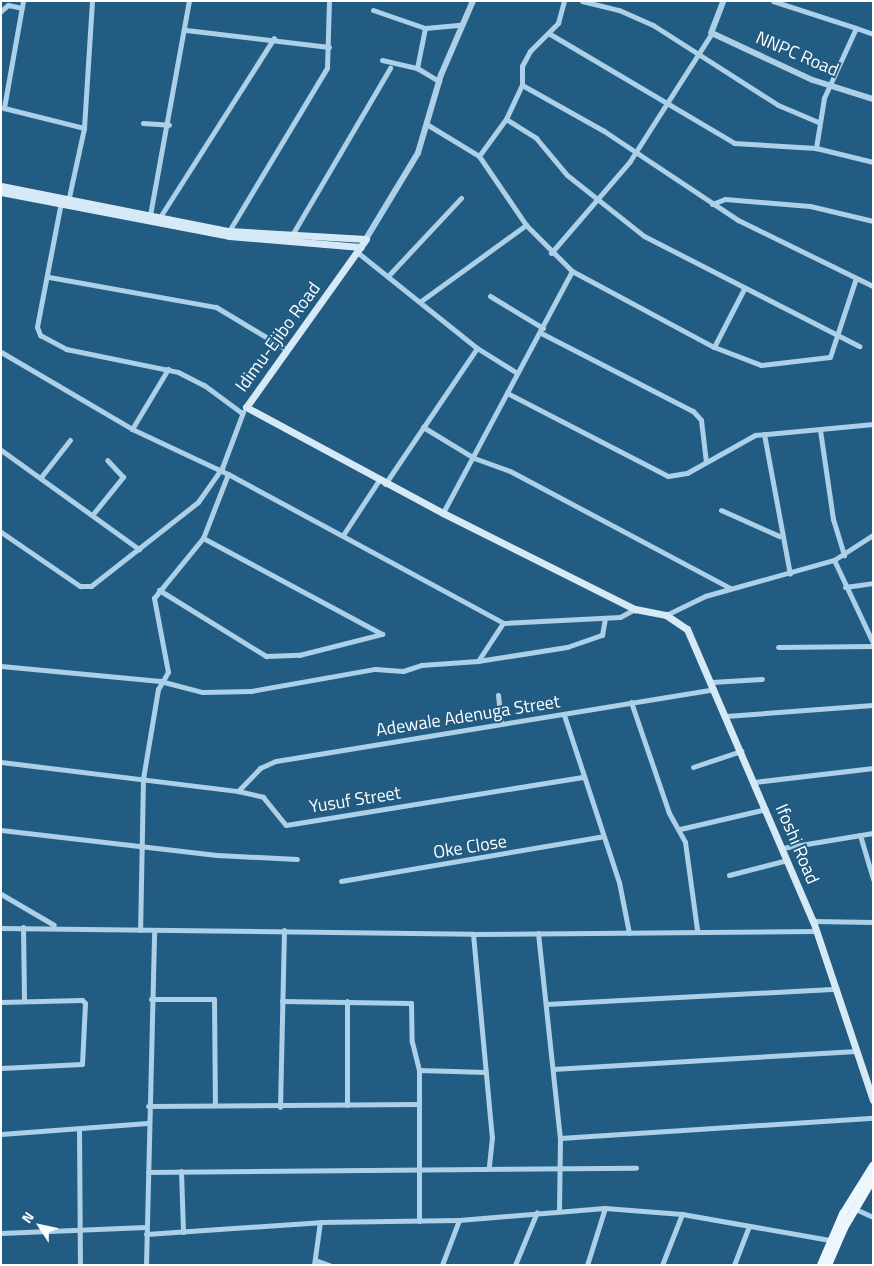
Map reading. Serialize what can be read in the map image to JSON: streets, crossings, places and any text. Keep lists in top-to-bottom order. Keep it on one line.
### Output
{"streets":{"main road":["Idimu-Ejibo Road","Ifoshi Road"],"street":["NNPC Road","Adewale Adenuga Street","Yusuf Street","Oke Close"]},"crossings":[["Idimu-Ejibo Road","Ifoshi Road"],["Adewale Adenuga Street","Yusuf Street"],["Adewale Adenuga Street","Ifoshi Road"]],"north":"top left"}
